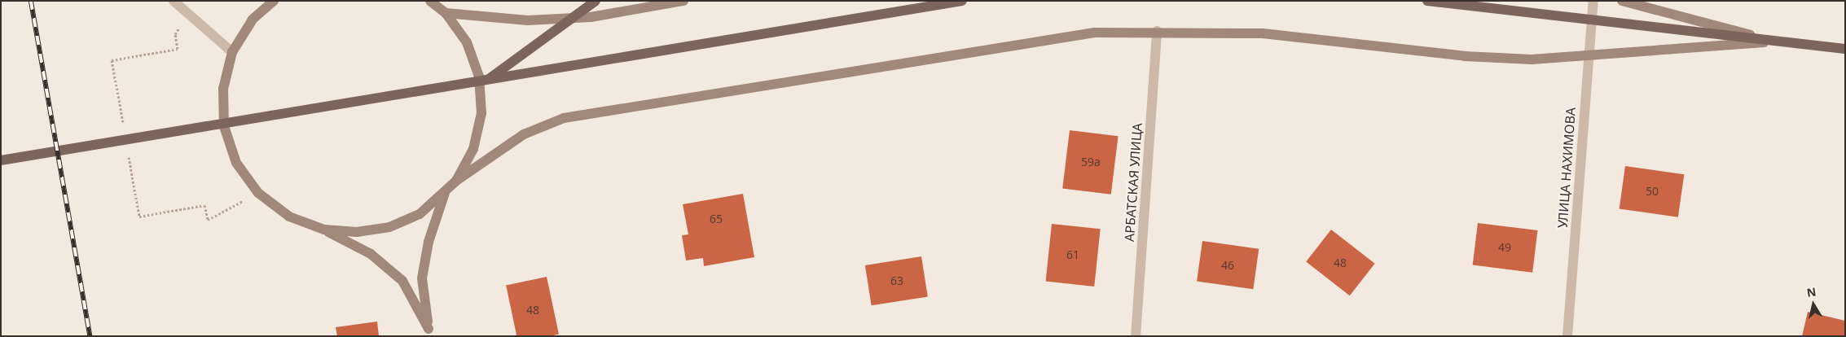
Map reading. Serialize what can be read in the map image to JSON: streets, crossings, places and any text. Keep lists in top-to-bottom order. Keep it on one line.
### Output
{"streets":{"street":["УЛИЦА НАХИМОВА","АРБАТСКАЯ УЛИЦА"]},"house_numbers":["59а","50","65","49","61","48","46","63","48"],"north":"top"}
